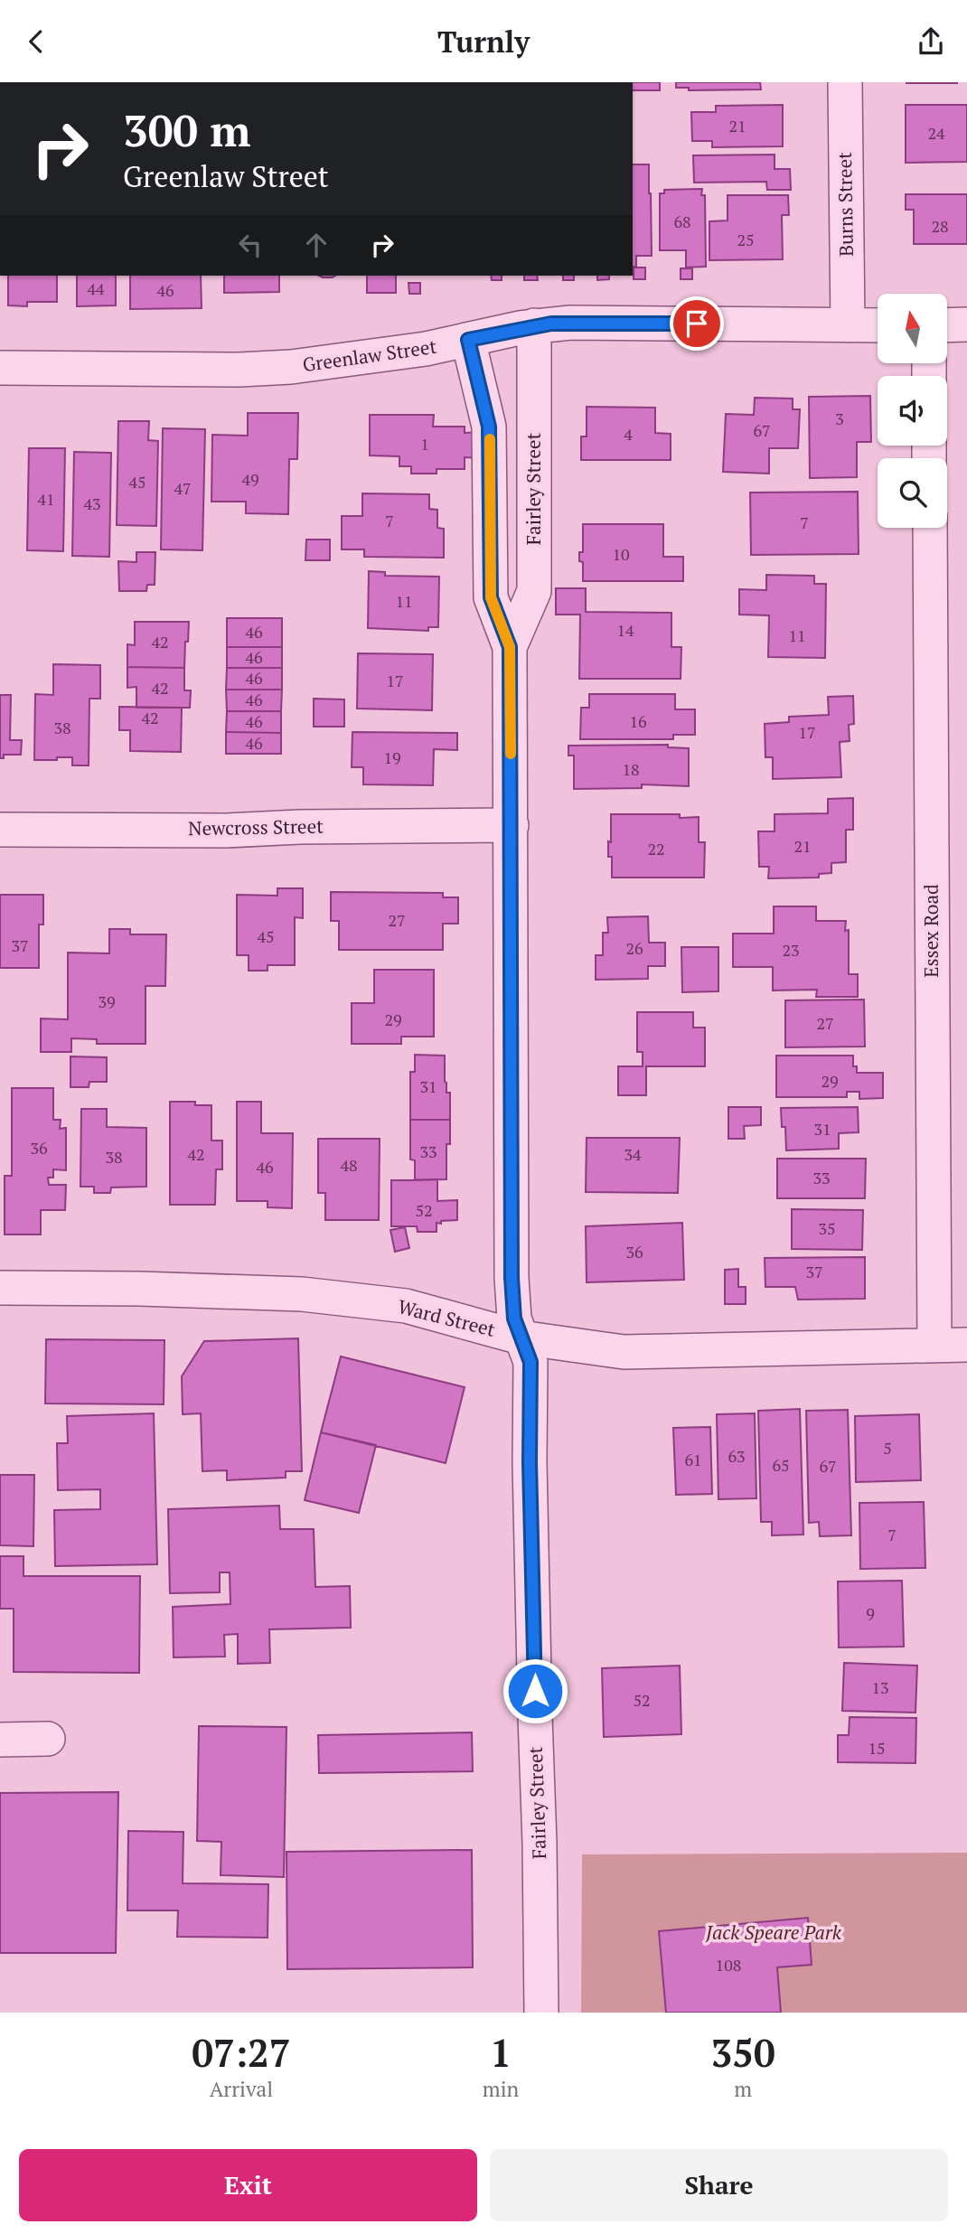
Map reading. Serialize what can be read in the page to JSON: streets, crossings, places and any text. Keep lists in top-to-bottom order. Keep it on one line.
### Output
{"streets":{"street":["Burns Street","Greenlaw Street","Fairley Street","Newcross Street","Essex Road","Ward Street"]},"crossings":[["Burns Street","Greenlaw Street"],["Greenlaw Street","Fairley Street"],["Fairley Street","Newcross Street"],["Fairley Street","Ward Street"],["Essex Road","Ward Street"]],"parks":["Jack Speare Park"],"house_numbers":["21","24","68","28","25","44","46","3","67","4","1","49","45","47","41","43","7","7","10","11","14","46","11","42","46","46","17","42","46","42","46","16","38","17","46","19","18","21","22","27","45","37","26","23","39","29","27","29","31","31","36","33","42","34","38","48","46","33","52","35","36","37","5","63","61","65","67","7","9","13","52","15","108"],"north":"top","page":{"header":"Turnly","turn":["300 m","Greenlaw Street"],"eta":["07:27","Arrival","1","min","350","m"],"buttons":["Exit","Share"]}}
